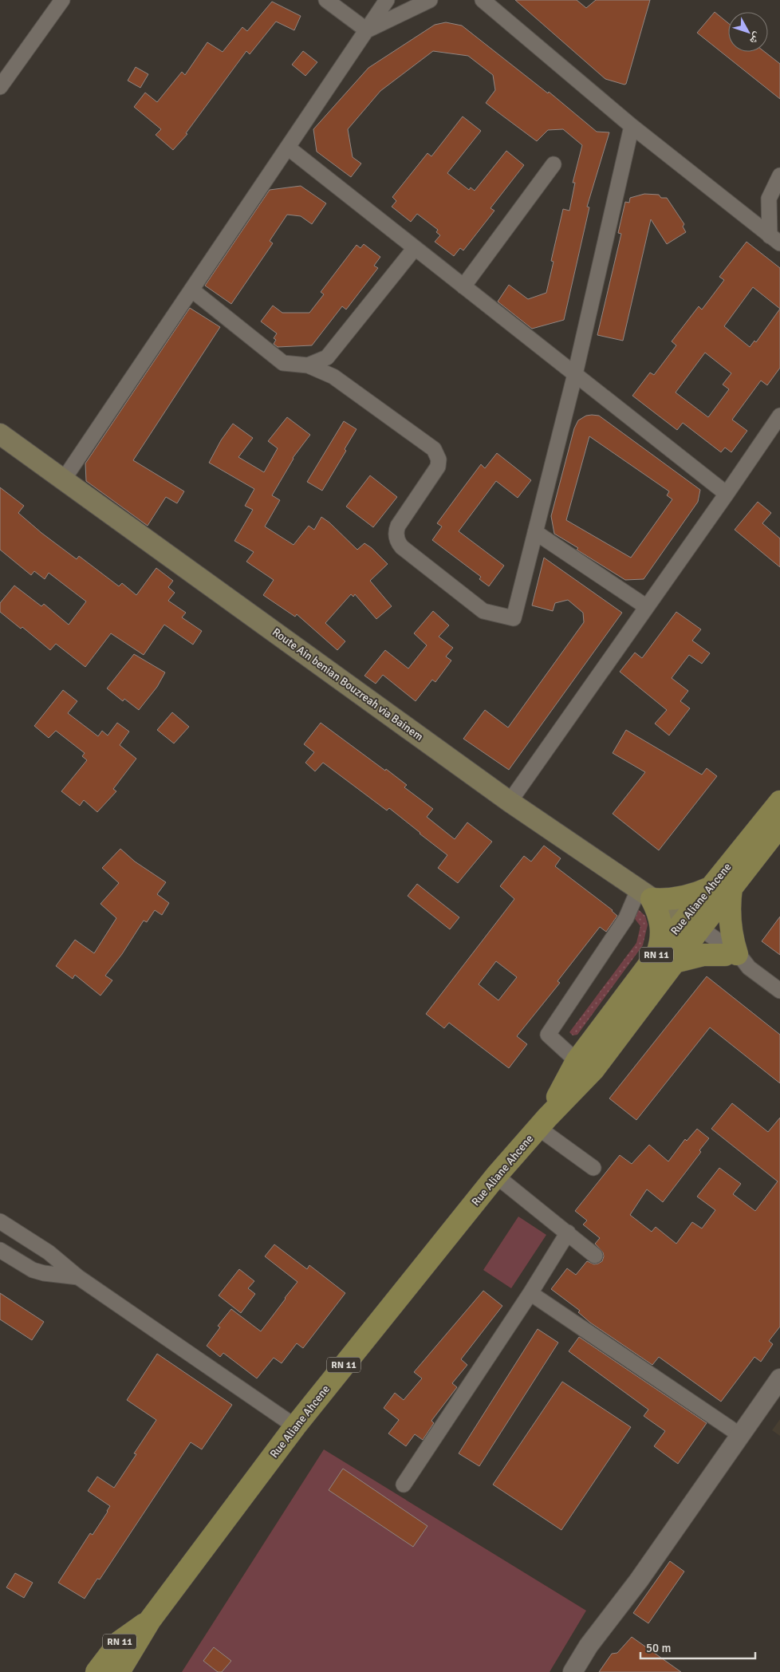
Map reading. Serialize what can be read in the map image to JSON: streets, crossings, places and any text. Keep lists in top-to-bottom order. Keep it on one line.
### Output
{"streets":{"main road":["Route Ain benian Bouzreah via Bainem","Rue Aliane Ahcene","RN 11"]},"crossings":[["Route Ain benian Bouzreah via Bainem","Rue Aliane Ahcene"]],"scale_bar":"50 m","north":"bottom right"}
